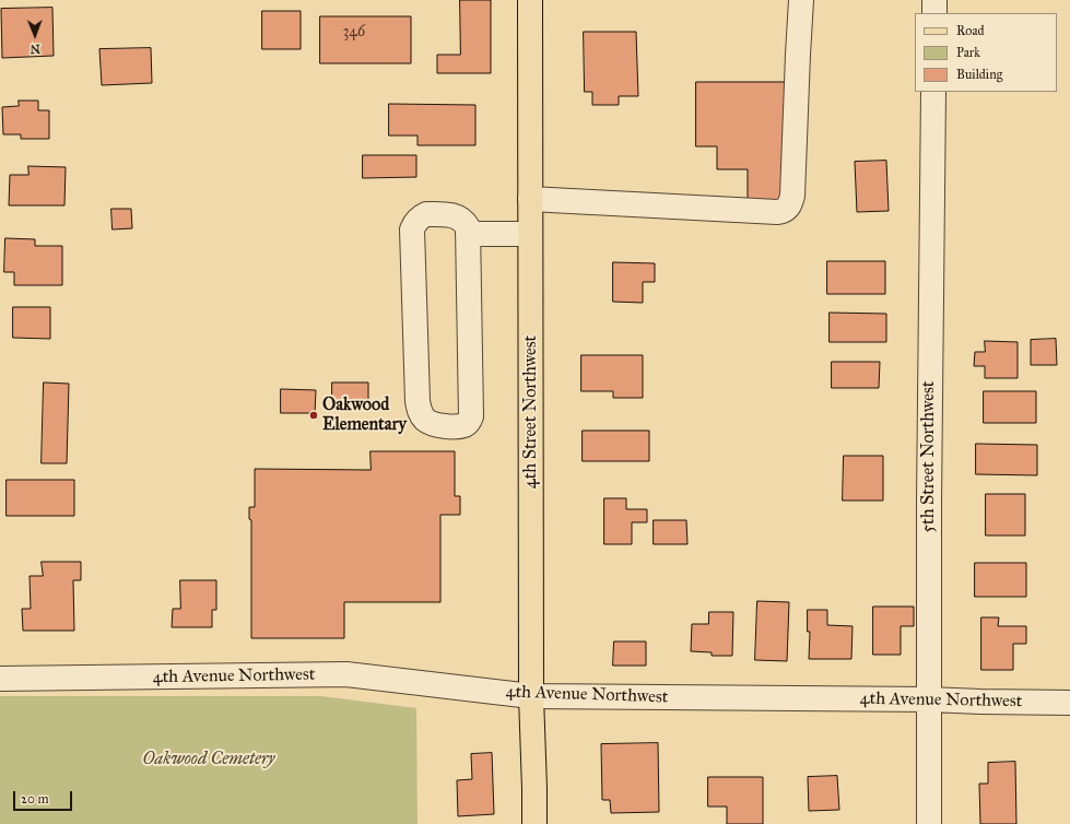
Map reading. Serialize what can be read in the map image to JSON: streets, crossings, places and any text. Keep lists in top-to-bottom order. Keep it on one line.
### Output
{"streets":{"main road":["4th Street Northwest"],"street":["5th Street Northwest","4th Avenue Northwest"]},"crossings":[["4th Street Northwest","4th Avenue Northwest"],["5th Street Northwest","4th Avenue Northwest"]],"parks":["Oakwood Cemetery"],"places":["Oakwood Elementary"],"house_numbers":["346"],"legend":["Road","Park","Building"],"scale_bar":"20 m","north":"bottom"}
